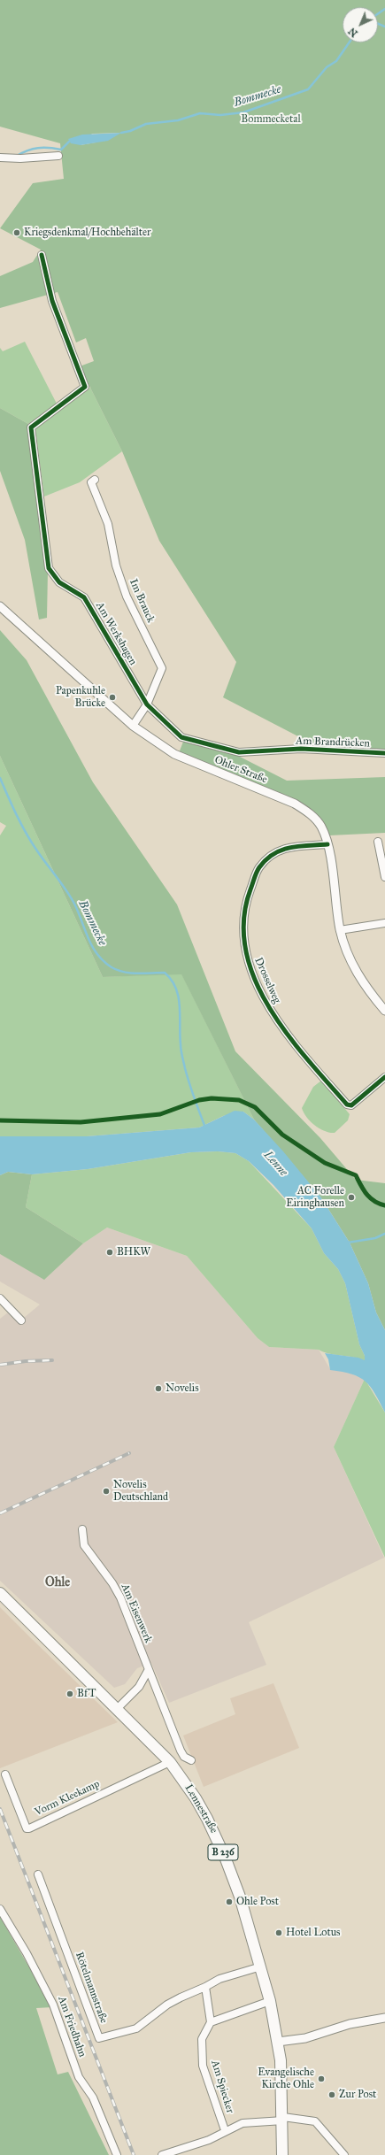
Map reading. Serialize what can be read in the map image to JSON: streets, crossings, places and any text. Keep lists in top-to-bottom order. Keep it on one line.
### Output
{"streets":{"main road":["Lennestraße","B 236"],"street":["Im Brauck","Am Werkshagen","Am Brandrücken","Ohler Straße","Drosselweg","Am Eisenwerk","Vorm Kleekamp","Rötelmannstraße","Am Friedhahn","Am Spiecker"]},"crossings":[["Im Brauck","Am Werkshagen"],["Im Brauck","Am Brandrücken"],["Im Brauck","Ohler Straße"],["Am Werkshagen","Am Brandrücken"],["Ohler Straße","Drosselweg"],["Vorm Kleekamp","Lennestraße"],["Lennestraße","Rötelmannstraße"]],"districts":["Ohle"],"water":["Bommecke","Lenne"],"parks":["Bommecketal"],"places":["Kriegsdenkmal/Hochbehälter","Papenkuhle Brücke","AC Forelle Eiringhausen","BHKW","Novelis","Novelis Deutschland","BfT","Ohle Post","Hotel Lotus","Evangelische Kirche Ohle","Zur Post"],"north":"bottom left"}
